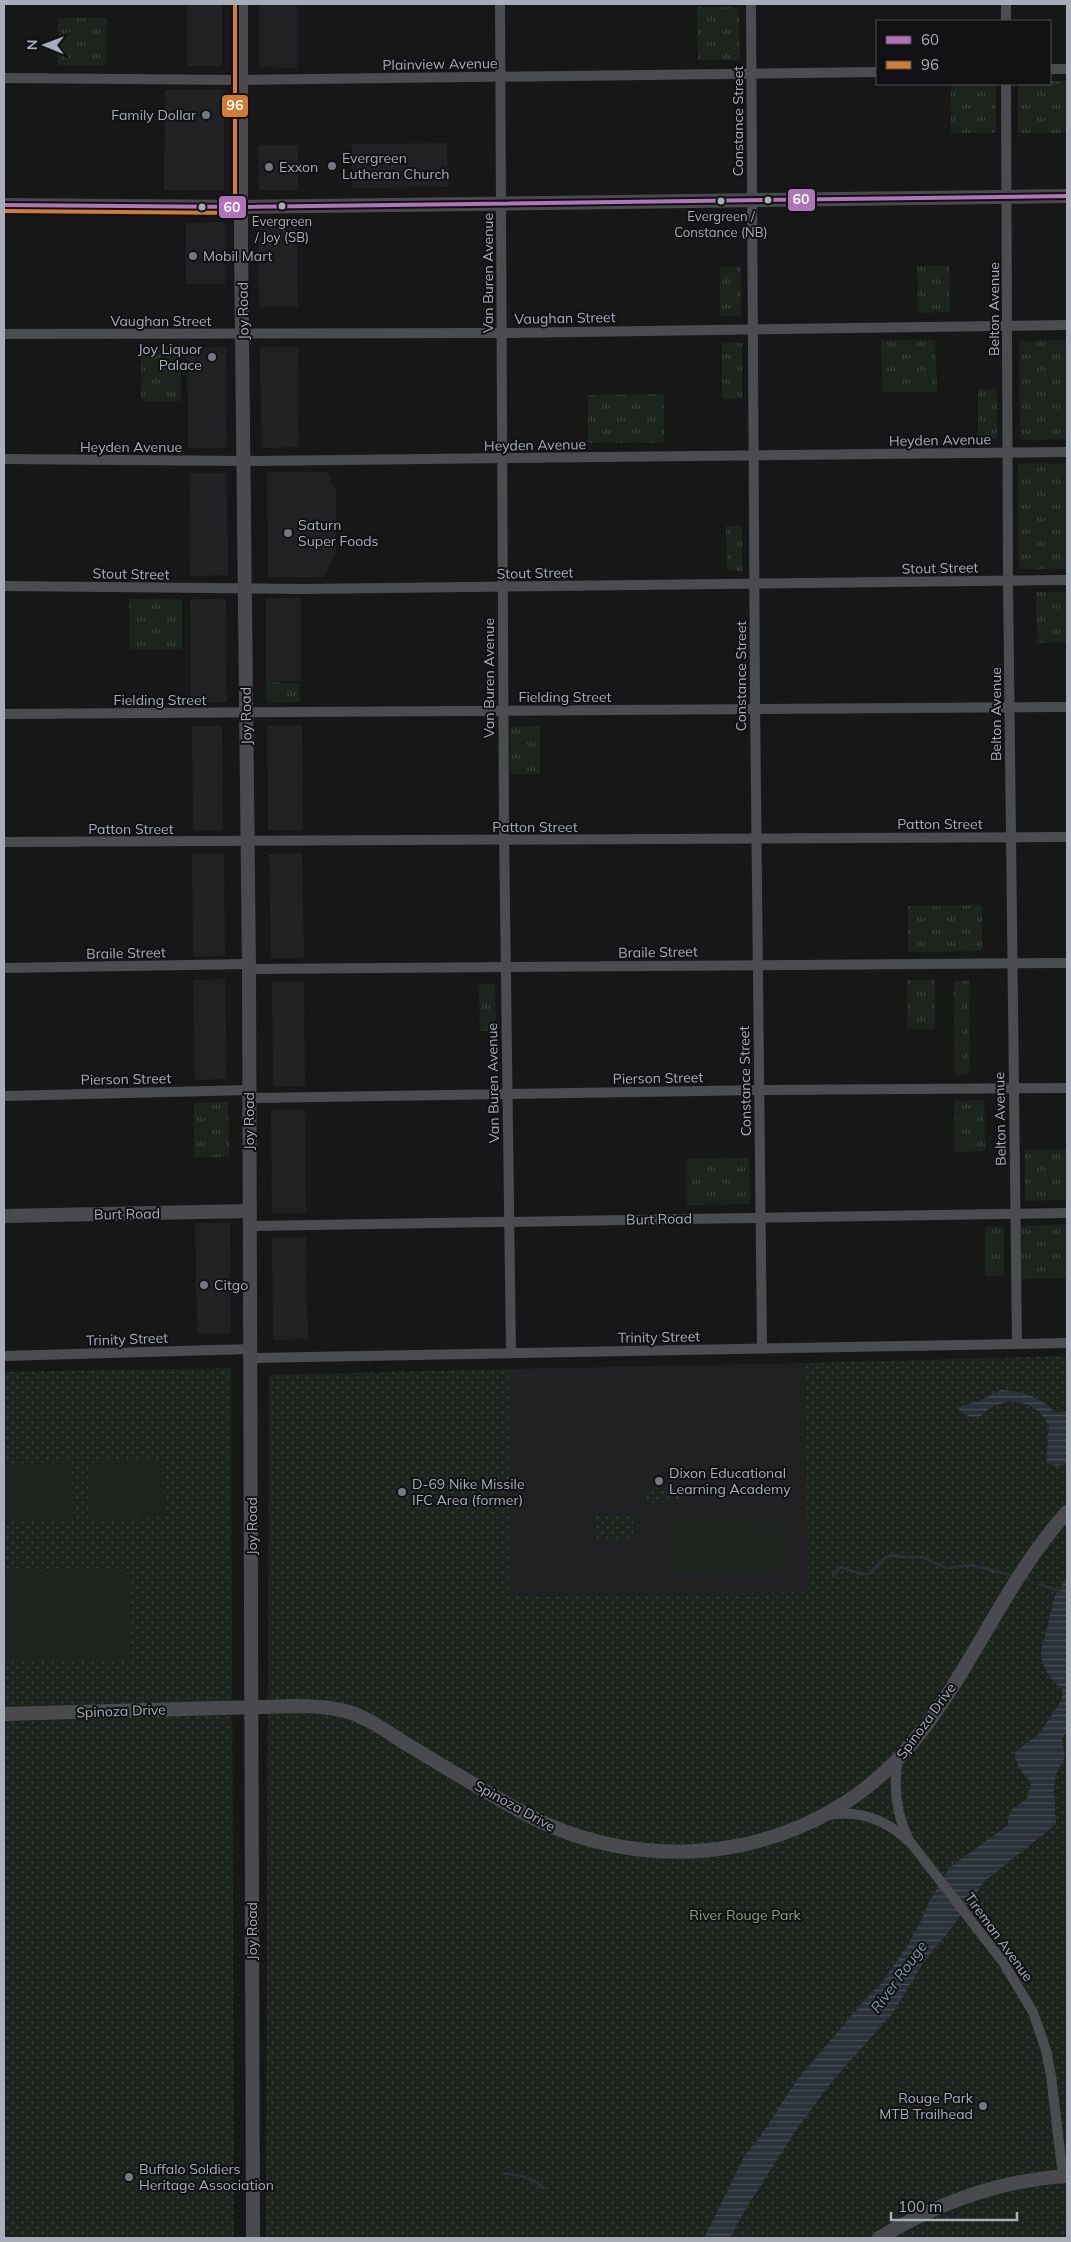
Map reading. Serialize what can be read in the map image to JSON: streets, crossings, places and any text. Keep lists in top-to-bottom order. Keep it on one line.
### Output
{"streets":{"street":["Plainview Avenue","Constance Street","Van Buren Avenue","Belton Avenue","Joy Road","Vaughan Street","Heyden Avenue","Stout Street","Fielding Street","Patton Street","Braile Street","Pierson Street","Burt Road","Trinity Street","Spinoza Drive","Tireman Avenue"]},"crossings":[["Plainview Avenue","Constance Street"],["Plainview Avenue","Van Buren Avenue"],["Plainview Avenue","Joy Road"],["Constance Street","Vaughan Street"],["Constance Street","Heyden Avenue"],["Constance Street","Stout Street"],["Constance Street","Fielding Street"],["Constance Street","Patton Street"],["Constance Street","Braile Street"],["Constance Street","Pierson Street"],["Constance Street","Burt Road"],["Constance Street","Trinity Street"],["Van Buren Avenue","Vaughan Street"],["Van Buren Avenue","Heyden Avenue"],["Van Buren Avenue","Stout Street"],["Van Buren Avenue","Fielding Street"],["Van Buren Avenue","Patton Street"],["Van Buren Avenue","Braile Street"],["Van Buren Avenue","Pierson Street"],["Van Buren Avenue","Burt Road"],["Van Buren Avenue","Trinity Street"],["Belton Avenue","Vaughan Street"],["Belton Avenue","Heyden Avenue"],["Belton Avenue","Stout Street"],["Belton Avenue","Fielding Street"],["Belton Avenue","Patton Street"],["Belton Avenue","Braile Street"],["Belton Avenue","Pierson Street"],["Belton Avenue","Burt Road"],["Belton Avenue","Trinity Street"],["Joy Road","Vaughan Street"],["Joy Road","Heyden Avenue"],["Joy Road","Stout Street"],["Joy Road","Fielding Street"],["Joy Road","Patton Street"],["Joy Road","Braile Street"],["Joy Road","Pierson Street"],["Joy Road","Burt Road"],["Joy Road","Trinity Street"],["Joy Road","Spinoza Drive"]],"water":["River Rouge"],"parks":["River Rouge Park"],"places":["Family Dollar","Evergreen Lutheran Church","Exxon","Evergreen / Constance (NB)","Evergreen / Joy (SB)","Mobil Mart","Joy Liquor Palace","Saturn Super Foods","Citgo","Dixon Educational Learning Academy","D-69 Nike Missile IFC Area (former)","Rouge Park MTB Trailhead","Buffalo Soldiers Heritage Association"],"lines":["transit line 96","transit line 60"],"legend":["60","96"],"scale_bar":"100 m","north":"left"}
